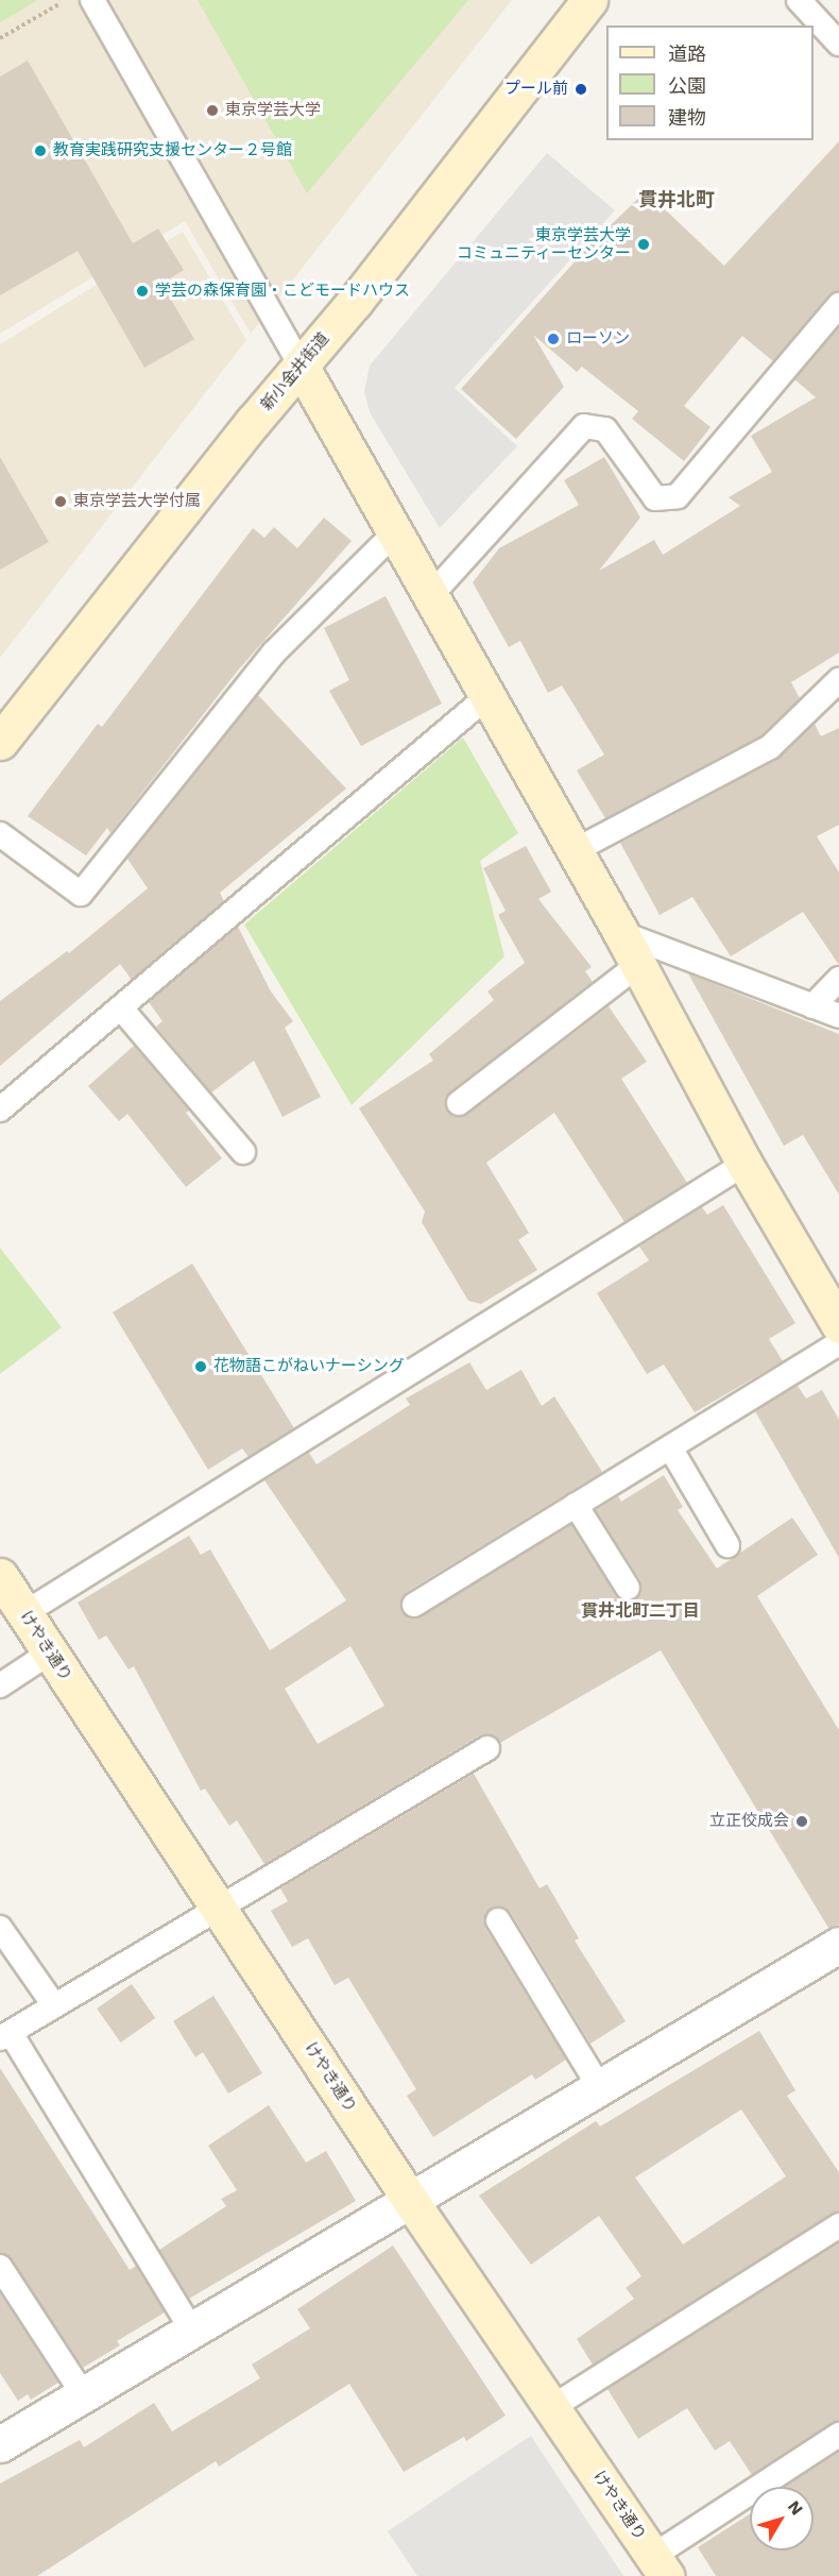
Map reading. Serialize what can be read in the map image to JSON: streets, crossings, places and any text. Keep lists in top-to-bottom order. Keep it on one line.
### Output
{"streets":{"street":["新小金井街道","けやき通り"]},"districts":["貫井北町","貫井北町二丁目"],"places":["プール前","東京学芸大学","教育実践研究支援センター２号館","東京学芸大学 コミュニティーセンター","学芸の森保育園・こどモードハウス","ローソン","東京学芸大学付属","花物語こがねいナーシング","立正佼成会"],"legend":["道路","公園","建物"],"north":"top right"}
